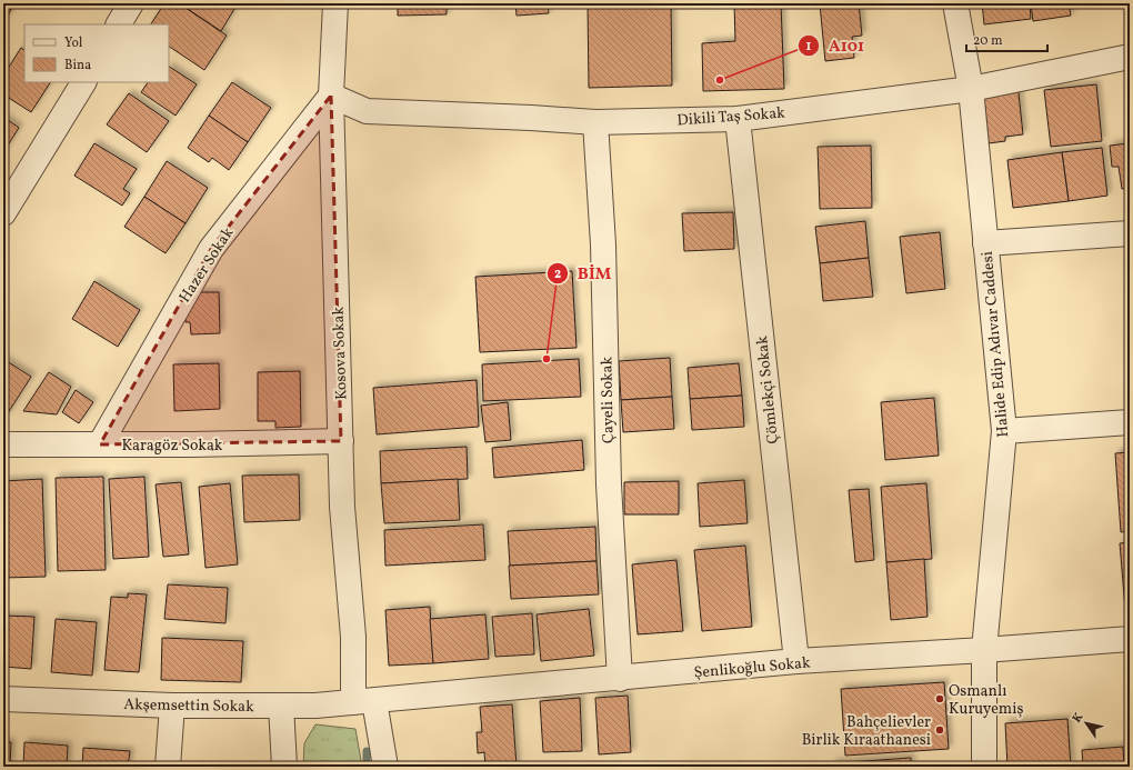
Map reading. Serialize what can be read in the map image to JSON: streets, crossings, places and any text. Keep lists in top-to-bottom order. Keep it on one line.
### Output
{"streets":{"street":["Dikili Taş Sokak","Hazer Sokak","Halide Edip Adıvar Caddesi","Kosova Sokak","Çömlekçi Sokak","Çayeli Sokak","Karagöz Sokak","Şenlikoğlu Sokak","Akşemsettin Sokak"]},"crossings":[["Dikili Taş Sokak","Hazer Sokak"],["Dikili Taş Sokak","Halide Edip Adıvar Caddesi"],["Dikili Taş Sokak","Kosova Sokak"],["Dikili Taş Sokak","Çömlekçi Sokak"],["Dikili Taş Sokak","Çayeli Sokak"],["Hazer Sokak","Kosova Sokak"],["Hazer Sokak","Karagöz Sokak"],["Halide Edip Adıvar Caddesi","Şenlikoğlu Sokak"],["Kosova Sokak","Karagöz Sokak"],["Kosova Sokak","Şenlikoğlu Sokak"],["Kosova Sokak","Akşemsettin Sokak"],["Çömlekçi Sokak","Şenlikoğlu Sokak"],["Çayeli Sokak","Şenlikoğlu Sokak"],["Şenlikoğlu Sokak","Akşemsettin Sokak"]],"places":["A101","BİM","Osmanlı Kuruyemiş","Bahçelievler Birlik Kıraathanesi"],"legend":["Yol","Bina"],"scale_bar":"20 m","north":"top left"}
